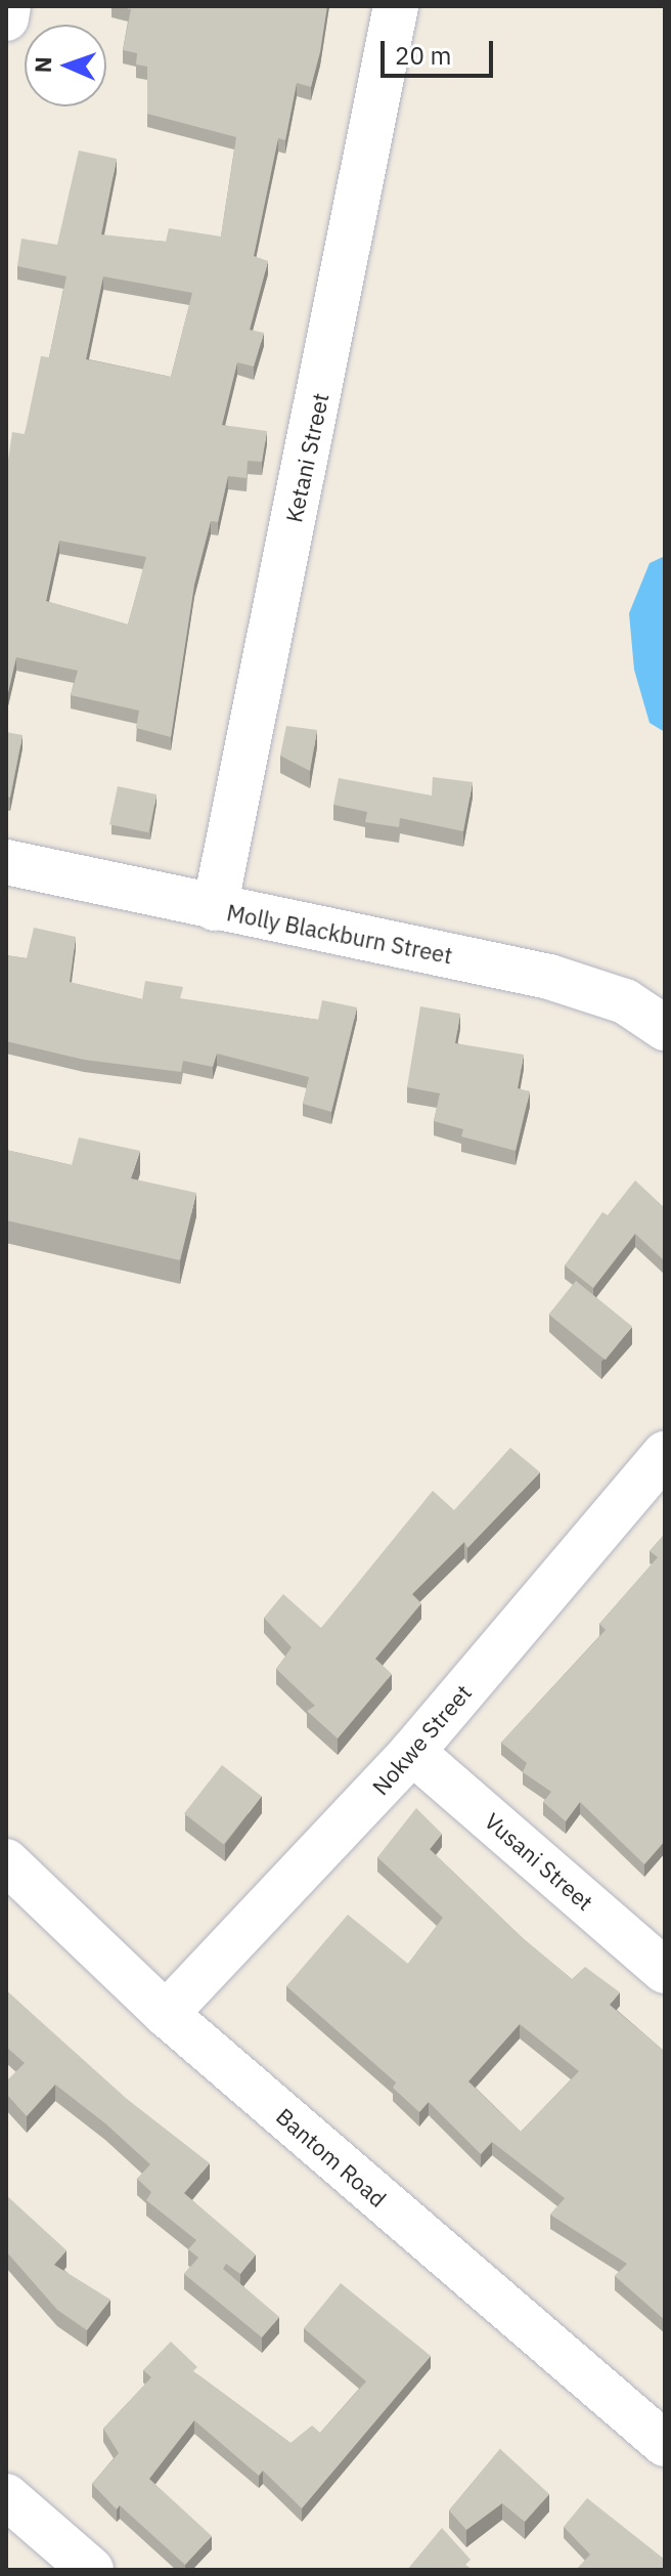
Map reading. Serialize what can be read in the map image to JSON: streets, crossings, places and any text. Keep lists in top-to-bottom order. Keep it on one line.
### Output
{"streets":{"street":["Ketani Street","Molly Blackburn Street","Nokwe Street","Vusani Street","Bantom Road"]},"crossings":[["Ketani Street","Molly Blackburn Street"],["Nokwe Street","Vusani Street"],["Nokwe Street","Bantom Road"]],"scale_bar":"20 m","north":"left"}
